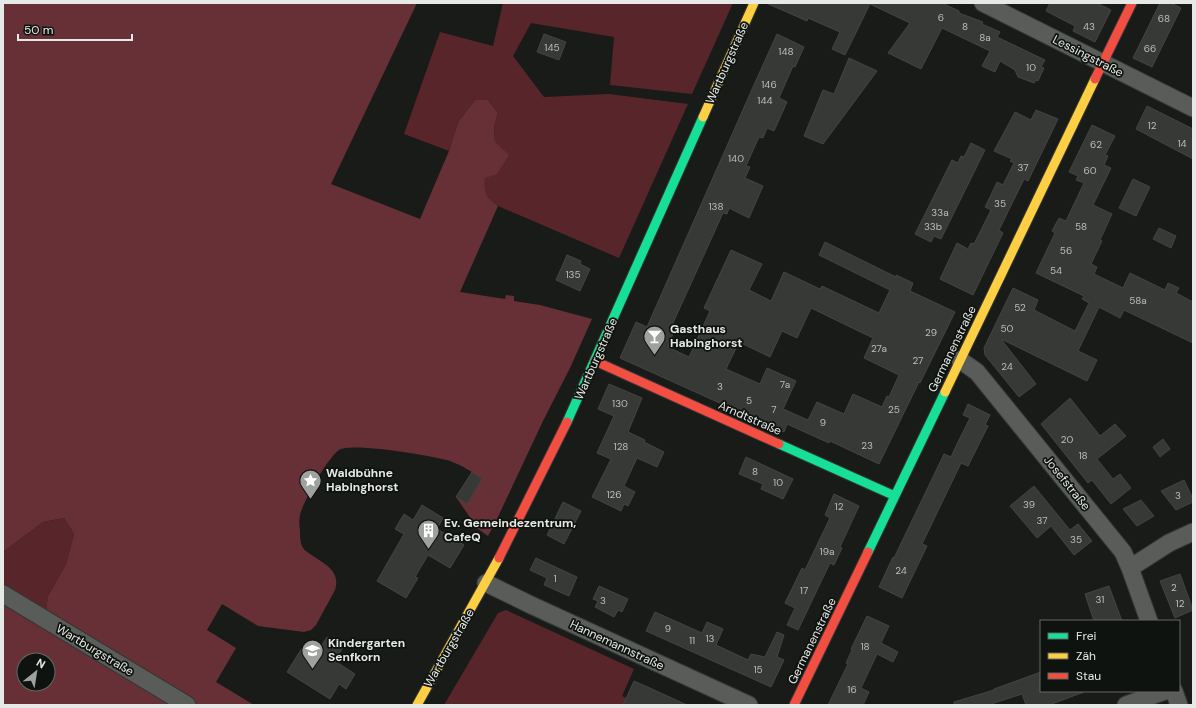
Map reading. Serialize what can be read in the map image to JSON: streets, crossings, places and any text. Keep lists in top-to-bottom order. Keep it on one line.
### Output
{"streets":{"street":["Lessingstraße","Wartburgstraße","Germanenstraße","Arndtstraße","Josefstraße","Hannemannstraße"]},"crossings":[["Lessingstraße","Germanenstraße"],["Wartburgstraße","Arndtstraße"],["Wartburgstraße","Hannemannstraße"],["Germanenstraße","Arndtstraße"],["Germanenstraße","Josefstraße"]],"places":{"bar":["Gasthaus Habinghorst"],"place":["Waldbühne Habinghorst"],"building":["Ev. Gemeindezentrum, CafeQ"],"school or university":["Kindergarten Senfkorn"]},"house_numbers":["6","68","8","43","8a","145","66","148","10","146","144","12","14","62","140","37","60","35","138","33a","33b","58","56","54","135","58a","52","50","29","27a","27","24","7a","3","5","130","7","25","9","20","23","128","18","8","10","126","3","39","12","37","35","19a","24","1","2","17","31","3","12","9","13","11","18","15","16"],"legend":["Frei","Zäh","Stau"],"scale_bar":"50 m","north":"top right"}
